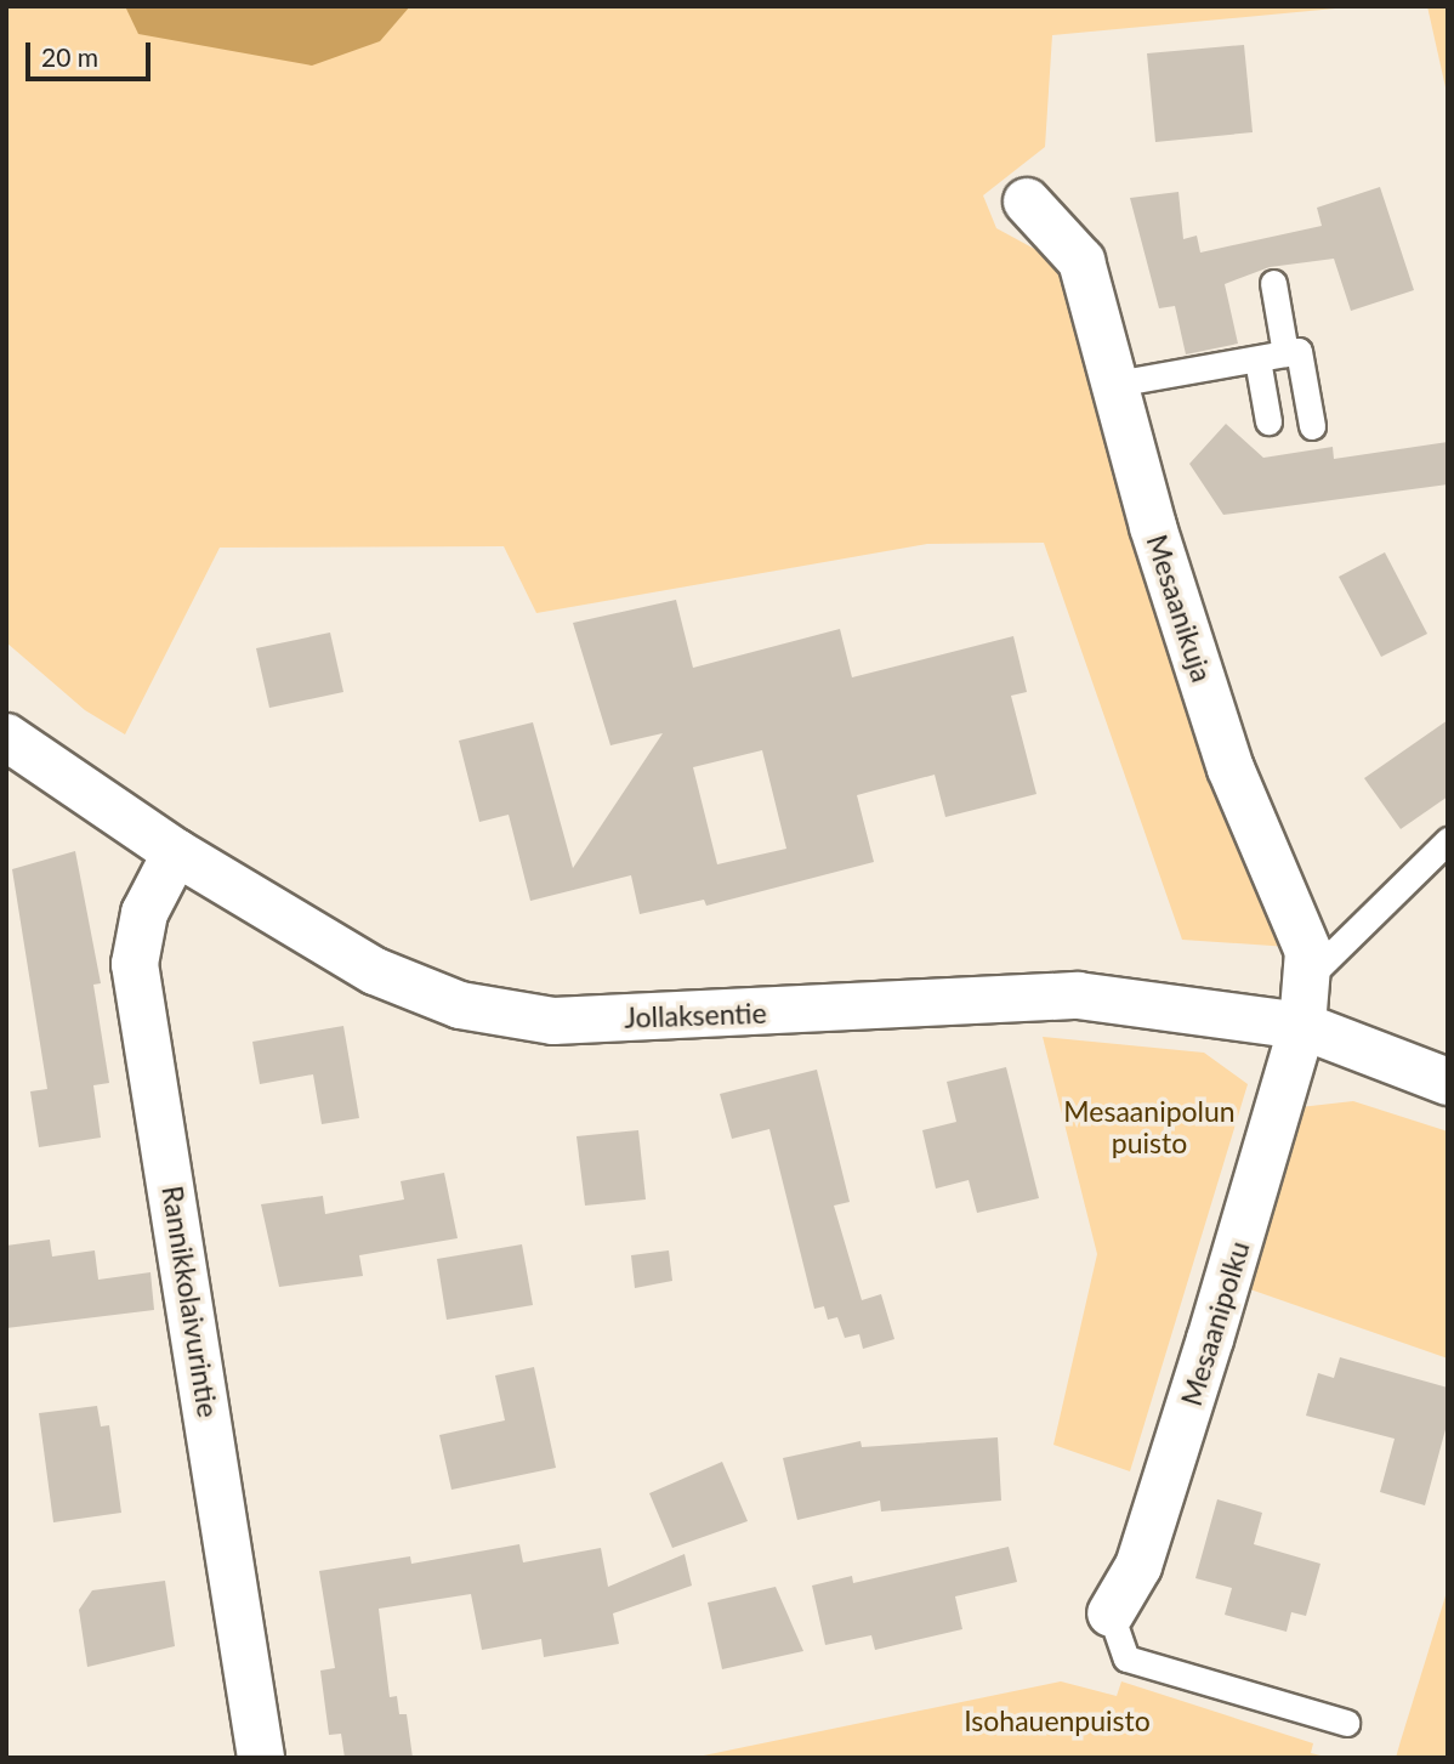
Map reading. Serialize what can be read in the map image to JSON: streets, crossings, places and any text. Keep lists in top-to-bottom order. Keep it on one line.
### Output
{"streets":{"street":["Mesaanikuja","Jollaksentie","Rannikkolaivurintie","Mesaanipolku"]},"crossings":[["Mesaanikuja","Jollaksentie"],["Mesaanikuja","Mesaanipolku"],["Jollaksentie","Rannikkolaivurintie"],["Jollaksentie","Mesaanipolku"]],"parks":["Mesaanipolun puisto","Isohauenpuisto"],"scale_bar":"20 m"}
